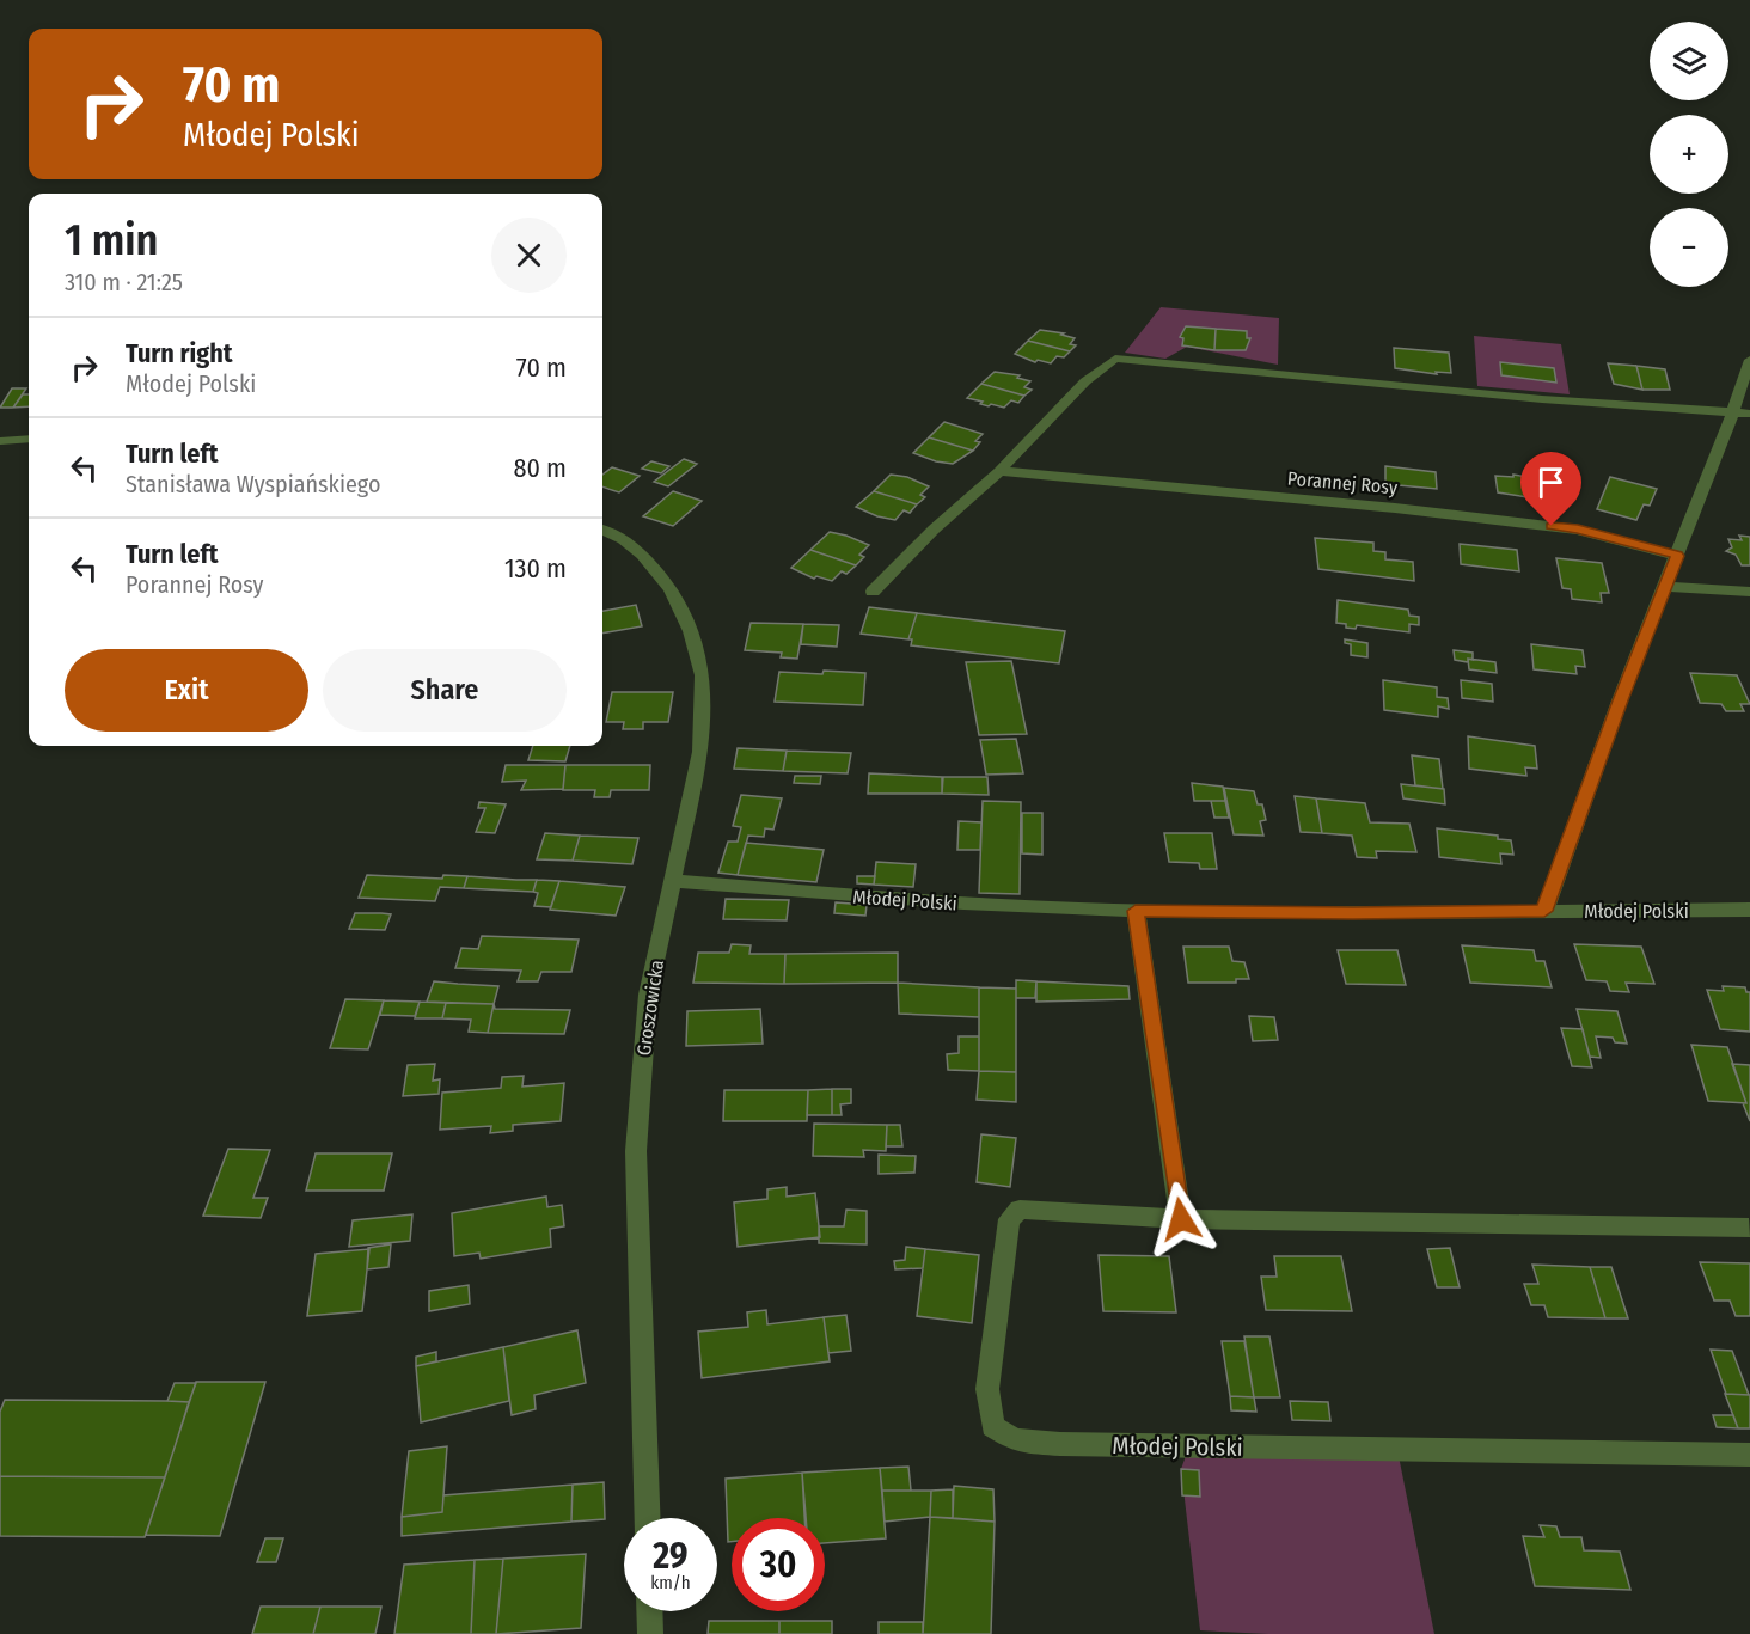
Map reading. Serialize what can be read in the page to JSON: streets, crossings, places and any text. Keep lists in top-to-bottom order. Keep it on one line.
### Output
{"streets":{"street":["Porannej Rosy","Młodej Polski","Groszowicka"]},"crossings":[["Młodej Polski","Groszowicka"]],"page":{"map_buttons":["+","−"],"turn":["70 m","Młodej Polski"],"heading":["1 min","310 m · 21:25"],"list":[{"name":"Turn right","note":"Młodej Polski","value":"70 m"},{"name":"Turn left","note":"Stanisława Wyspiańskiego","value":"80 m"},{"name":"Turn left","note":"Porannej Rosy","value":"130 m"}],"buttons":["Exit","Share"],"speed":"29 km/h","limit":"30"}}
